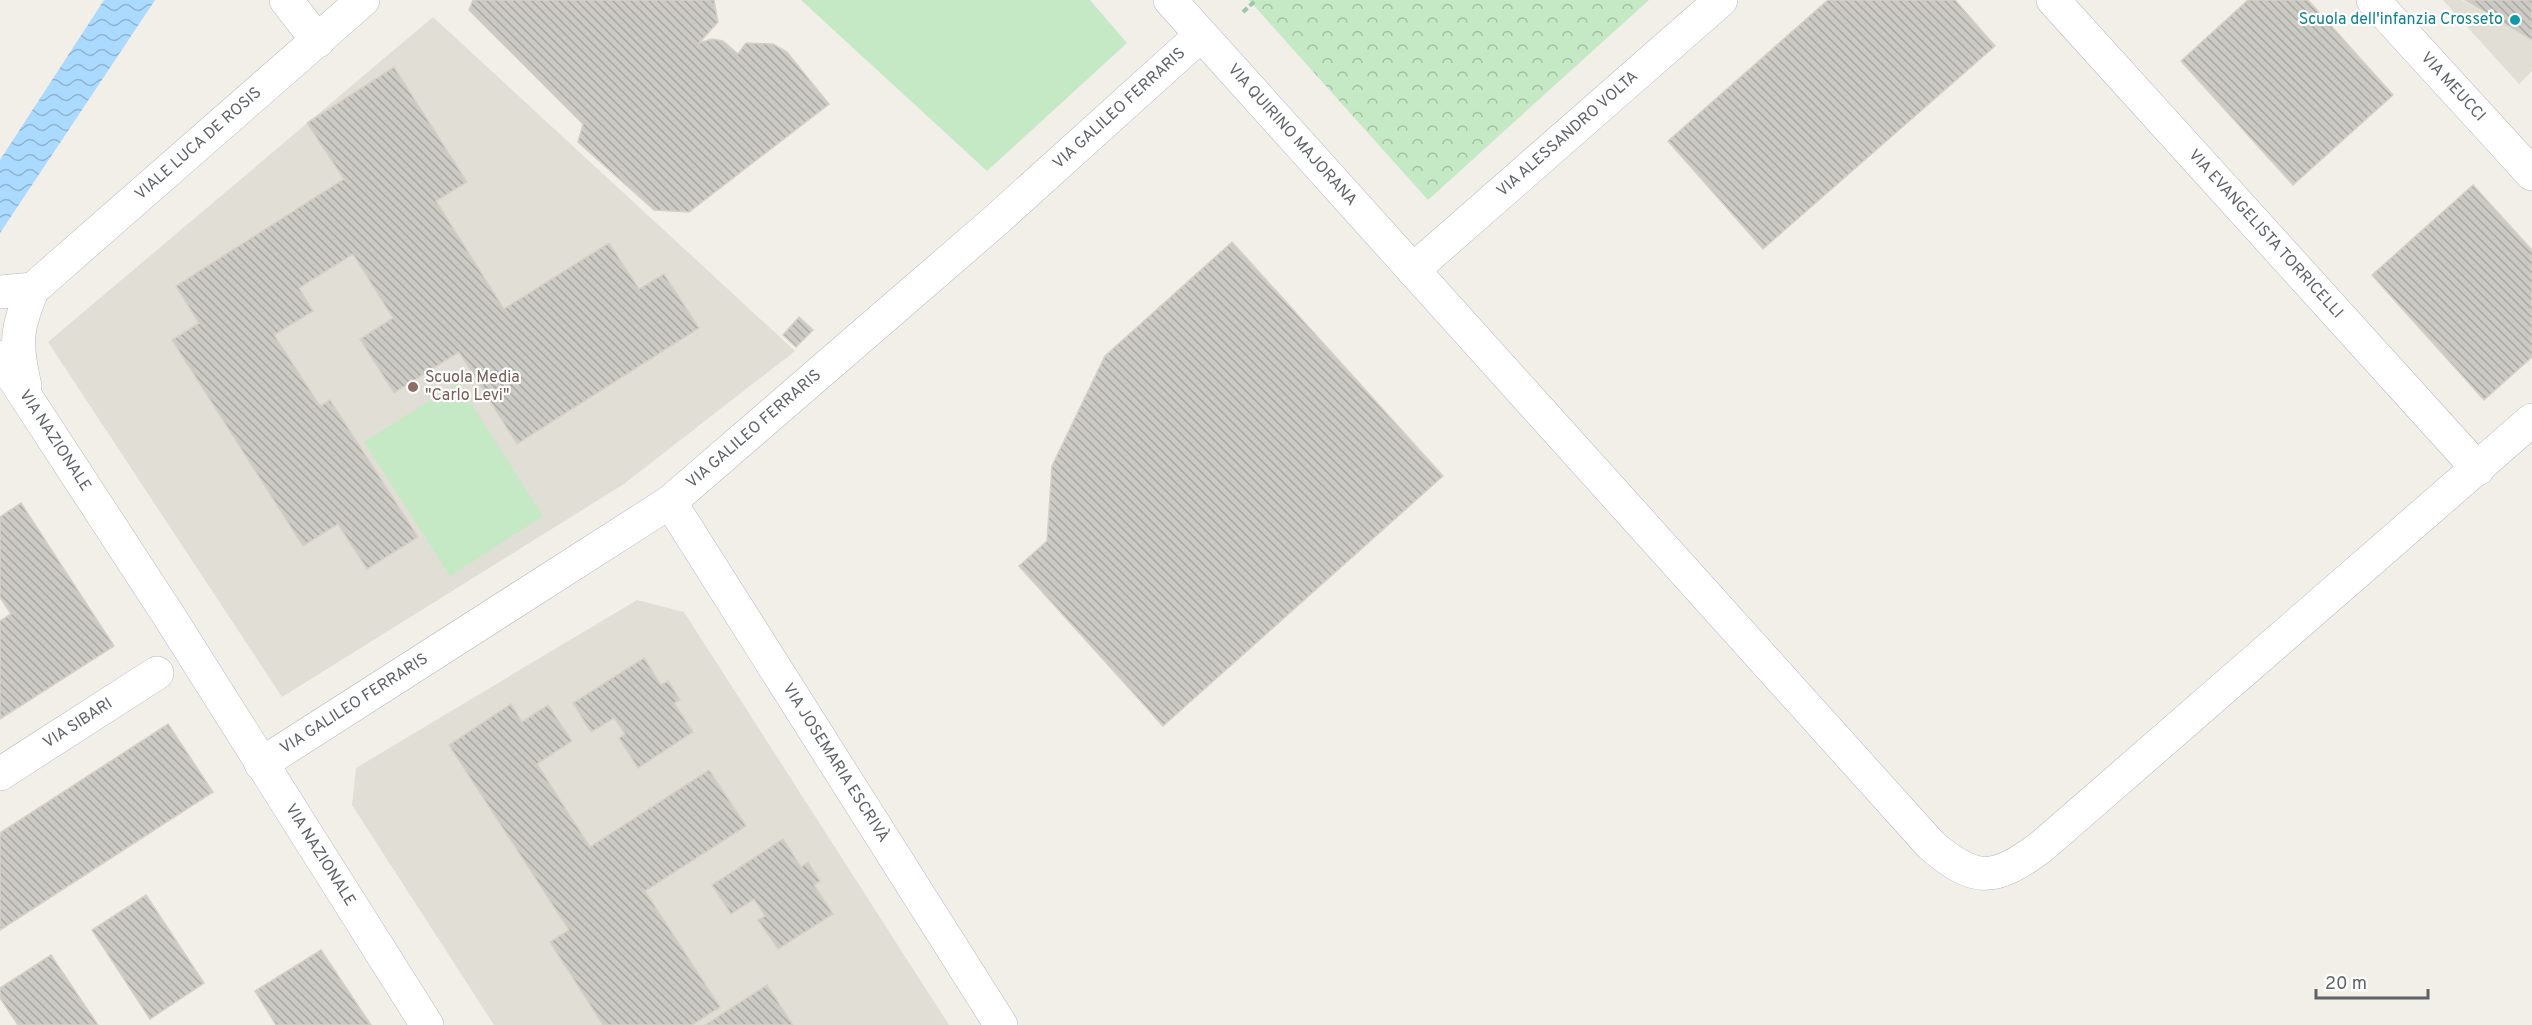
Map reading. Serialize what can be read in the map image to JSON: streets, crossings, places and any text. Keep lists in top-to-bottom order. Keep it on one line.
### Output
{"streets":{"street":["VIA MEUCCI","VIA GALILEO FERRARIS","VIA QUIRINO MAJORANA","VIA ALESSANDRO VOLTA","VIALE LUCA DE ROSIS","VIA EVANGELISTA TORRICELLI","VIA NAZIONALE","VIA SIBARI","VIA JOSEMARIA ESCRIVÀ"]},"crossings":[["VIA GALILEO FERRARIS","VIA QUIRINO MAJORANA"],["VIA GALILEO FERRARIS","VIA NAZIONALE"],["VIA GALILEO FERRARIS","VIA JOSEMARIA ESCRIVÀ"],["VIA QUIRINO MAJORANA","VIA ALESSANDRO VOLTA"],["VIA QUIRINO MAJORANA","VIA EVANGELISTA TORRICELLI"]],"places":["Scuola dell'infanzia Crosseto","Scuola Media \"Carlo Levi\""],"scale_bar":"20 m"}
